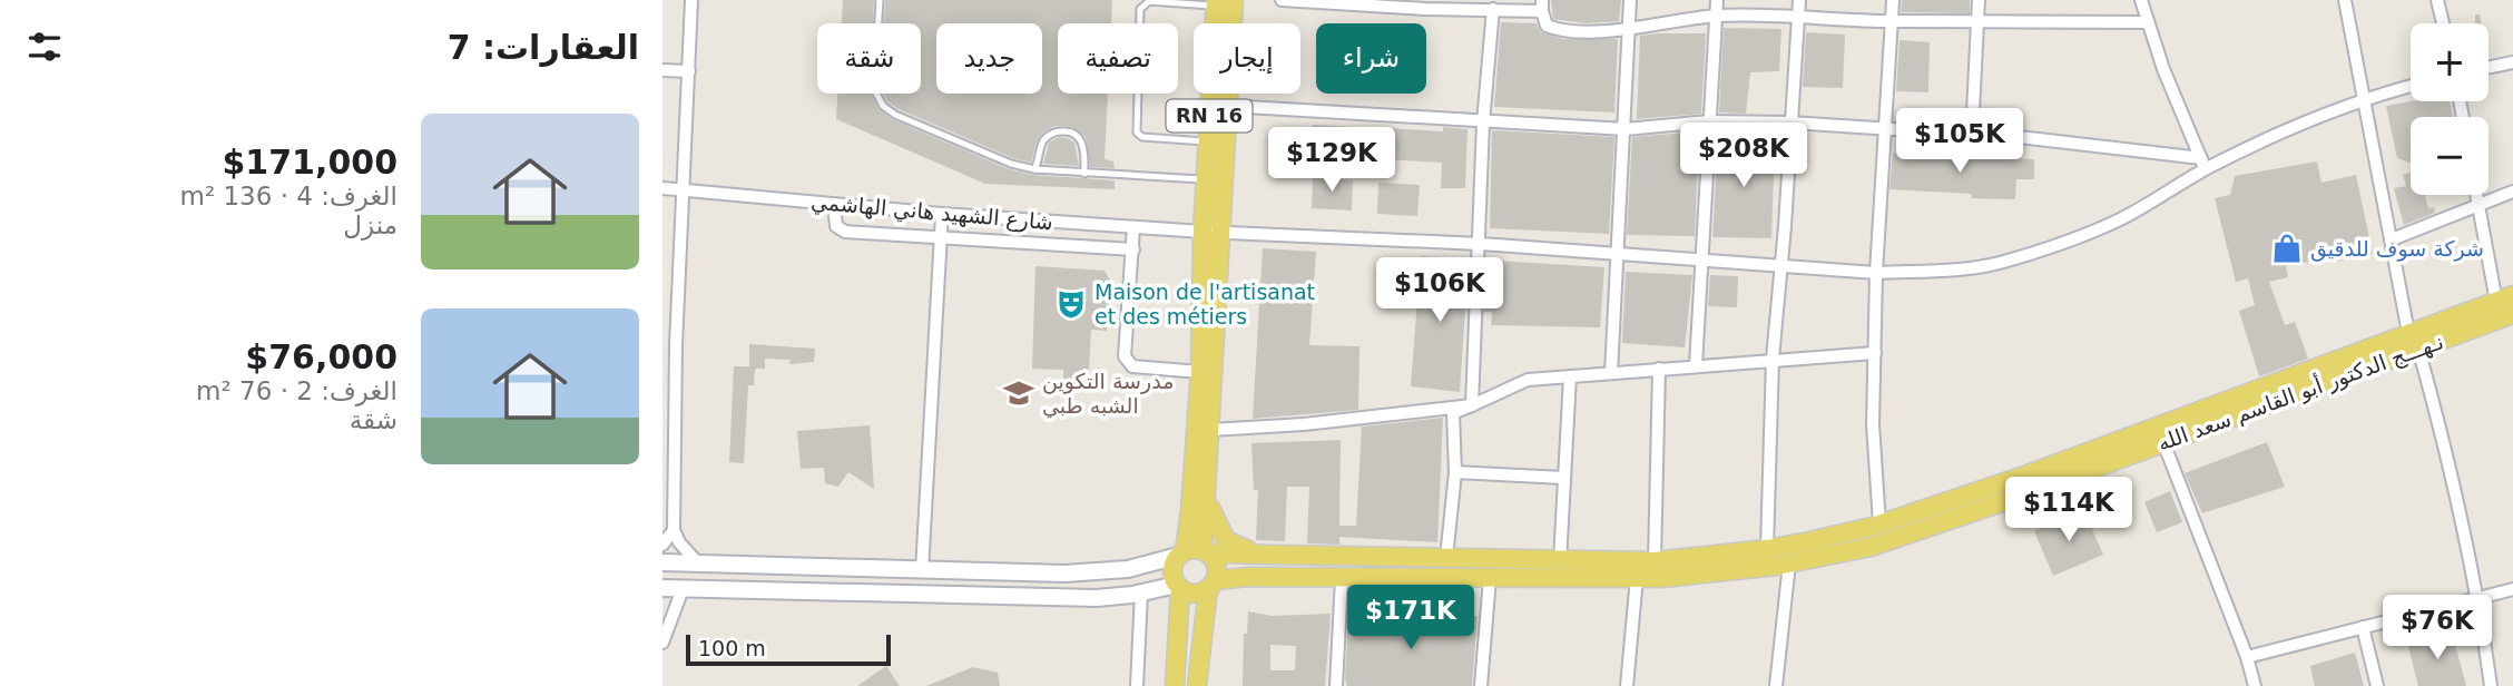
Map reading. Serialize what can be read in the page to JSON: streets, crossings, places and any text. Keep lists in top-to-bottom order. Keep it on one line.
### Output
{"streets":{"main road":["RN 16","نـهـــج الدكتور أبو القاسم سعد الله"],"street":["شارع الشهيد هاني الهاشمي"]},"crossings":[["RN 16","شارع الشهيد هاني الهاشمي"],["RN 16","نـهـــج الدكتور أبو القاسم سعد الله"]],"places":{"shop":["شركة سوف للدقيق"],"theatre":["Maison de l'artisanat et des métiers"],"school or university":["مدرسة التكوين الشبه طبي"]},"scale_bar":"100 m","page":{"heading":"العقارات: 7","map_buttons":["+","−"],"chip":["شراء","إيجار","تصفية","جديد","شقة"],"list":[{"name":"$171,000","note":"الغرف: 4 · 136 m² · منزل"},{"name":"$76,000","note":"الغرف: 2 · 76 m² · شقة"}],"price":["$105K","$208K","$129K","$106K","$114K","$171K","$76K"],"scale":"100 m"}}
